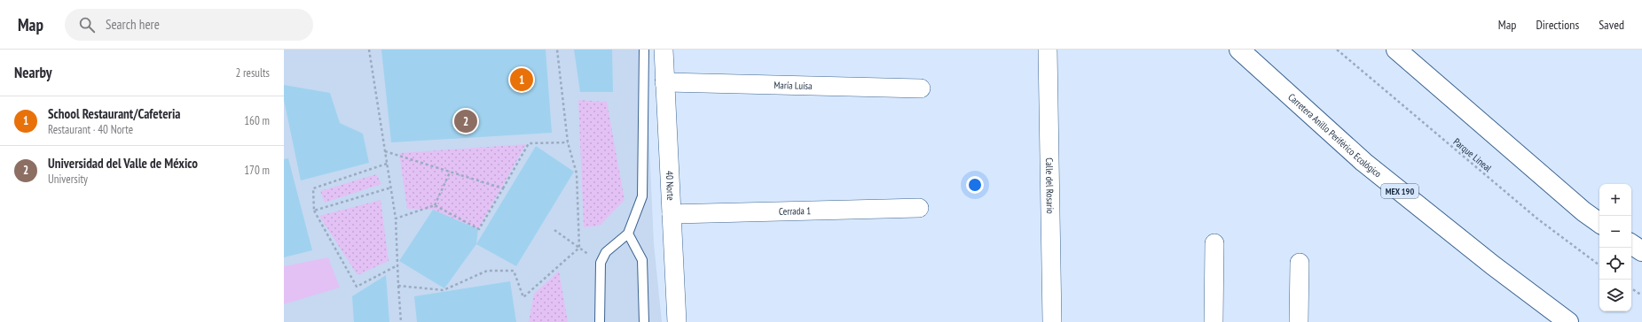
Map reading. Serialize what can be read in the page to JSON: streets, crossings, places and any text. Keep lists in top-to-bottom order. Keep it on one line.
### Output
{"streets":{"highway":["Carretera Anillo Periférico Ecológico","MEX 190"],"street":["María Luisa","40 Norte","Calle del Rosario","Cerrada 1"],"path":["Parque Lineal"]},"crossings":[["María Luisa","40 Norte"],["40 Norte","Cerrada 1"]],"page":{"header":"Map","search":"Search here","nav":["Map","Directions","Saved"],"heading":["Nearby","2 results"],"pins":["1","2"],"list":[{"mark":"1","name":"School Restaurant/Cafeteria","note":"Restaurant · 40 Norte","value":"160 m"},{"mark":"2","name":"Universidad del Valle de México","note":"University","value":"170 m"}],"map_buttons":["+","−"]}}
